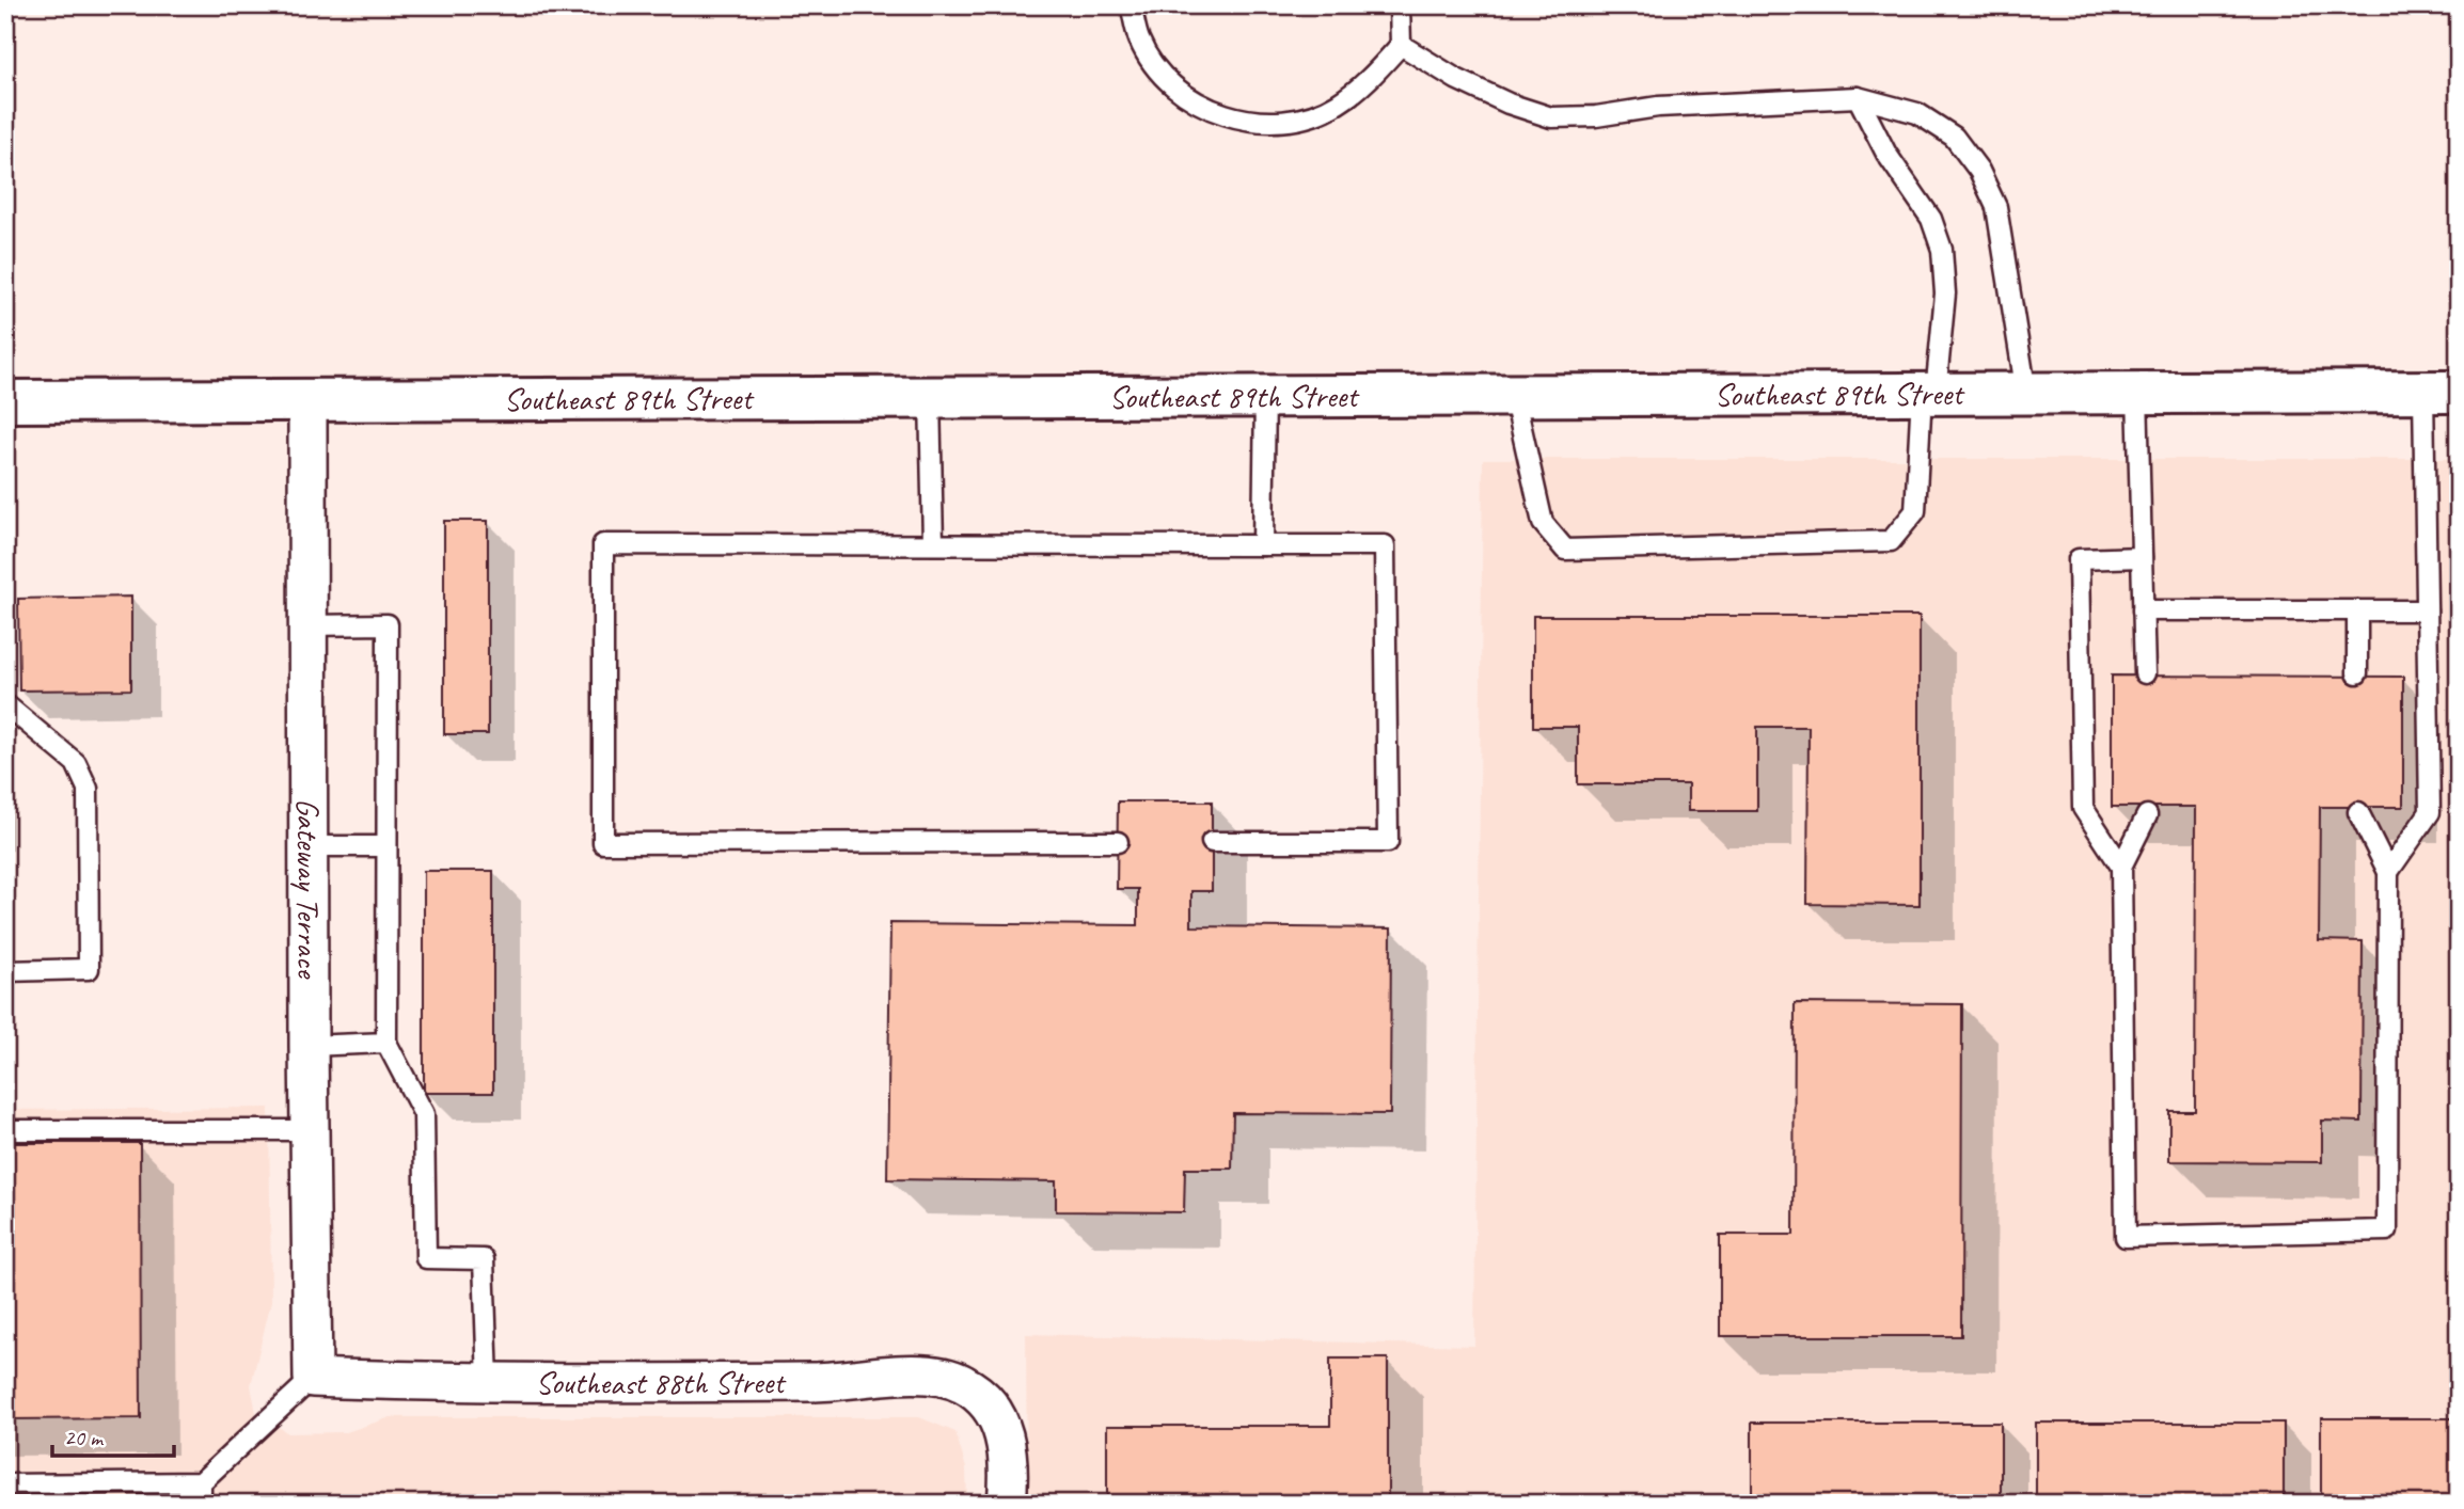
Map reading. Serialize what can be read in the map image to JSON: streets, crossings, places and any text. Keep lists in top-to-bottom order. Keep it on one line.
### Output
{"streets":{"main road":["Southeast 89th Street"],"street":["Gateway Terrace","Southeast 88th Street"]},"crossings":[["Southeast 89th Street","Gateway Terrace"],["Gateway Terrace","Southeast 88th Street"]],"scale_bar":"20 m"}
